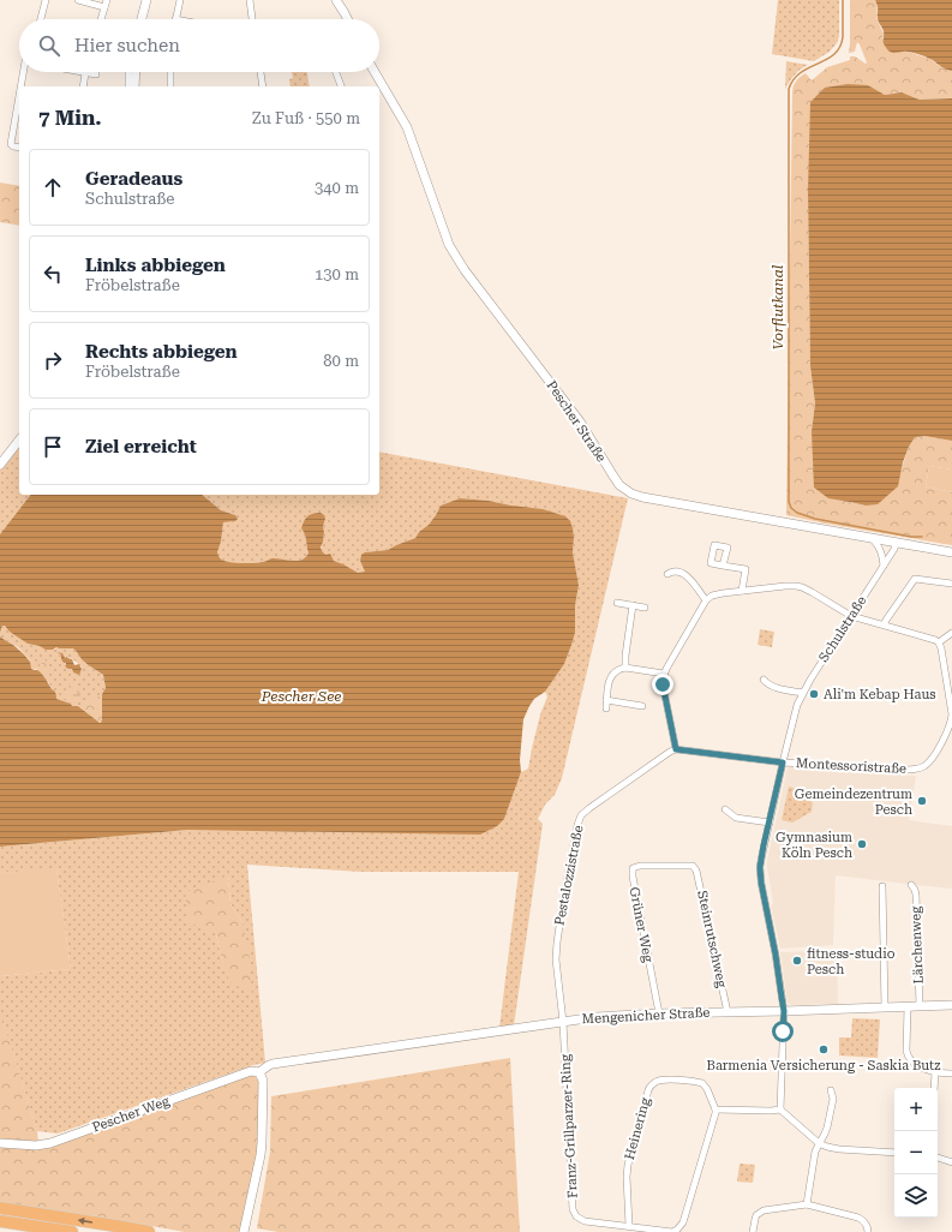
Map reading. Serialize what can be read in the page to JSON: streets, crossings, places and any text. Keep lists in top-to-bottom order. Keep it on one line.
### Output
{"streets":{"street":["Pescher Straße","Schulstraße","Montessoristraße","Pestalozzistraße","Grüner Weg","Steinrutschweg","Lärchenweg","Mengenicher Straße","Pescher Weg","Franz-Grillparzer-Ring","Heinering"]},"crossings":[["Pescher Straße","Schulstraße"],["Schulstraße","Montessoristraße"],["Schulstraße","Mengenicher Straße"],["Montessoristraße","Pestalozzistraße"],["Pestalozzistraße","Mengenicher Straße"],["Pestalozzistraße","Franz-Grillparzer-Ring"],["Grüner Weg","Steinrutschweg"],["Grüner Weg","Mengenicher Straße"],["Steinrutschweg","Mengenicher Straße"],["Lärchenweg","Mengenicher Straße"],["Mengenicher Straße","Pescher Weg"],["Mengenicher Straße","Franz-Grillparzer-Ring"],["Franz-Grillparzer-Ring","Heinering"]],"water":["Vorflutkanal","Pescher See"],"places":["Ali'm Kebap Haus","Gemeindezentrum Pesch","Gymnasium Köln Pesch","fitness-studio Pesch","Barmenia Versicherung - Saskia Butz"],"page":{"search":"Hier suchen","heading":["7 Min.","Zu Fuß · 550 m"],"list":[["Geradeaus","Schulstraße","340 m"],["Links abbiegen","Fröbelstraße","130 m"],["Rechts abbiegen","Fröbelstraße","80 m"],"Ziel erreicht"],"map_buttons":["+","−"]}}
